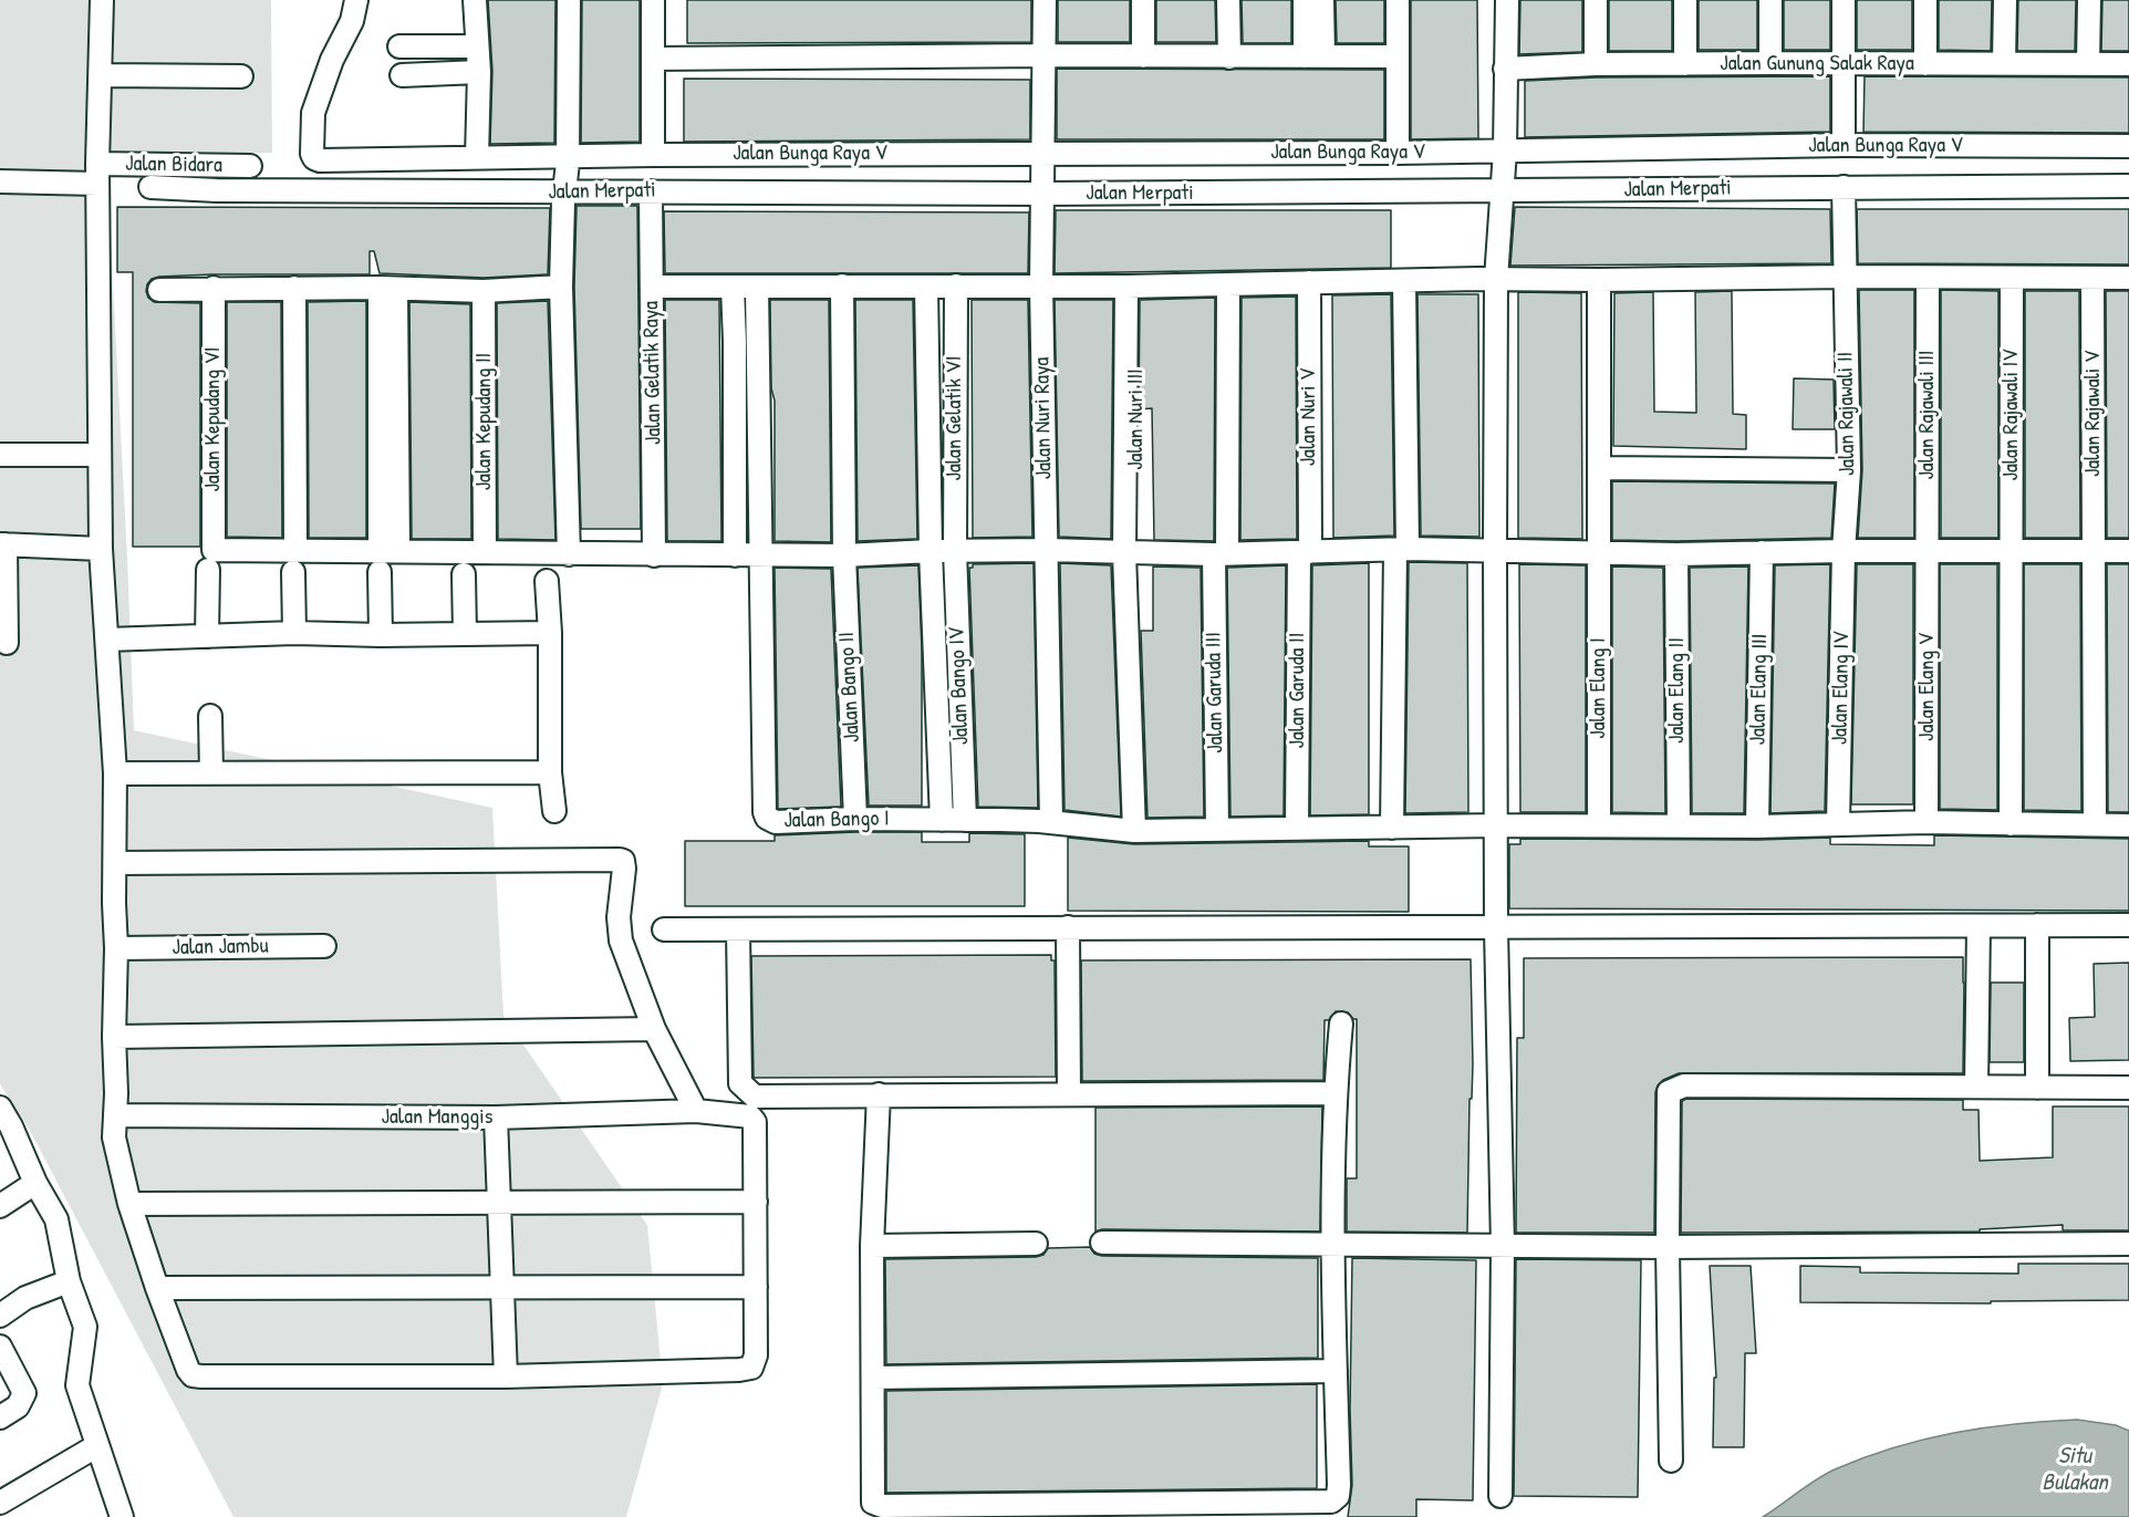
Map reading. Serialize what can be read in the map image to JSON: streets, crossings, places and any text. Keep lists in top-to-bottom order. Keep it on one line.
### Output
{"streets":{"street":["Jalan Gunung Salak Raya","Jalan Bunga Raya V","Jalan Bidara","Jalan Merpati","Jalan Gelatik Raya","Jalan Rajawali II","Jalan Rajawali V","Jalan Rajawali III","Jalan Rajawali IV","Jalan Gelatik VI","Jalan Nuri Raya","Jalan Kepudang VI","Jalan Nuri III","Jalan Kepudang II","Jalan Bango IV","Jalan Bango II","Jalan Elang V","Jalan Elang I","Jalan Elang IV","Jalan Elang III","Jalan Garuda II","Jalan Elang II","Jalan Garuda III","Jalan Bango I","Jalan Jambu","Jalan Manggis"]},"crossings":[["Jalan Bunga Raya V","Jalan Nuri Raya"],["Jalan Merpati","Jalan Gelatik Raya"],["Jalan Merpati","Jalan Rajawali II"],["Jalan Merpati","Jalan Nuri Raya"],["Jalan Rajawali II","Jalan Elang IV"],["Jalan Rajawali V","Jalan Bango I"],["Jalan Rajawali III","Jalan Elang V"],["Jalan Rajawali IV","Jalan Bango I"],["Jalan Gelatik VI","Jalan Bango IV"],["Jalan Nuri Raya","Jalan Bango I"],["Jalan Nuri III","Jalan Bango I"],["Jalan Bango IV","Jalan Bango I"],["Jalan Bango II","Jalan Bango I"],["Jalan Elang V","Jalan Bango I"],["Jalan Elang I","Jalan Bango I"],["Jalan Elang IV","Jalan Bango I"],["Jalan Elang III","Jalan Bango I"],["Jalan Garuda II","Jalan Bango I"],["Jalan Elang II","Jalan Bango I"],["Jalan Garuda III","Jalan Bango I"]],"water":["Situ Bulakan"]}
